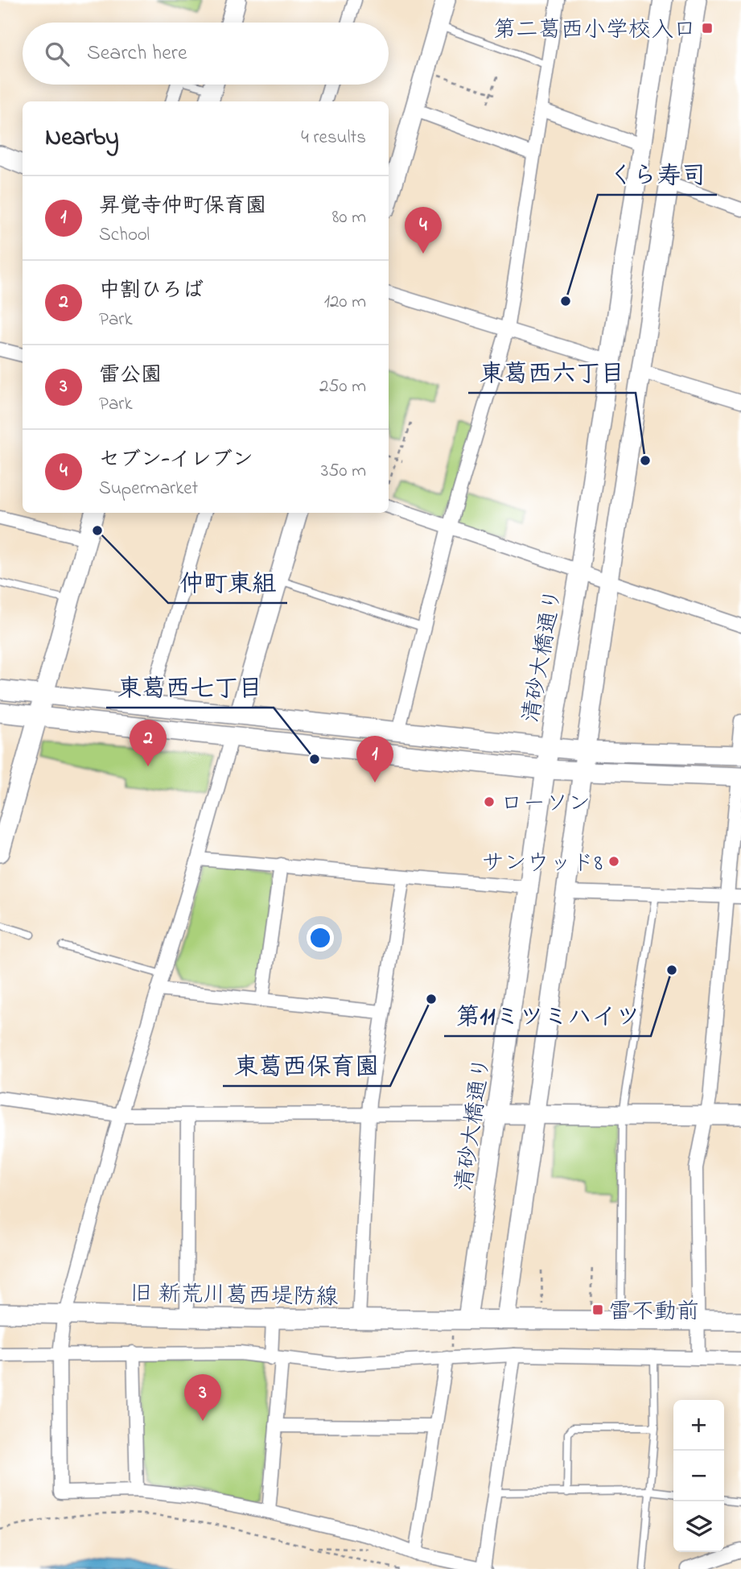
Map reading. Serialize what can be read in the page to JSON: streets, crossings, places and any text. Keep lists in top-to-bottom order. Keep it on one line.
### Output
{"streets":{"street":["清砂大橋通り","旧 新荒川葛西堤防線"]},"crossings":[["清砂大橋通り","旧 新荒川葛西堤防線"]],"places":{"transit":["第二葛西小学校入口","雷不動前"],"other":["くら寿司","東葛西六丁目","仲町東組","東葛西七丁目","ローソン","サンウッド8","第11ミツミハイツ","東葛西保育園"]},"page":{"search":"Search here","heading":["Nearby","4 results"],"list":[{"mark":"1","name":"昇覚寺仲町保育園","note":"School","value":"80 m"},{"mark":"2","name":"中割ひろば","note":"Park","value":"120 m"},{"mark":"3","name":"雷公園","note":"Park","value":"250 m"},{"mark":"4","name":"セブン-イレブン","note":"Supermarket","value":"350 m"}],"pins":["4","2","1","3"],"map_buttons":["+","−"]}}
